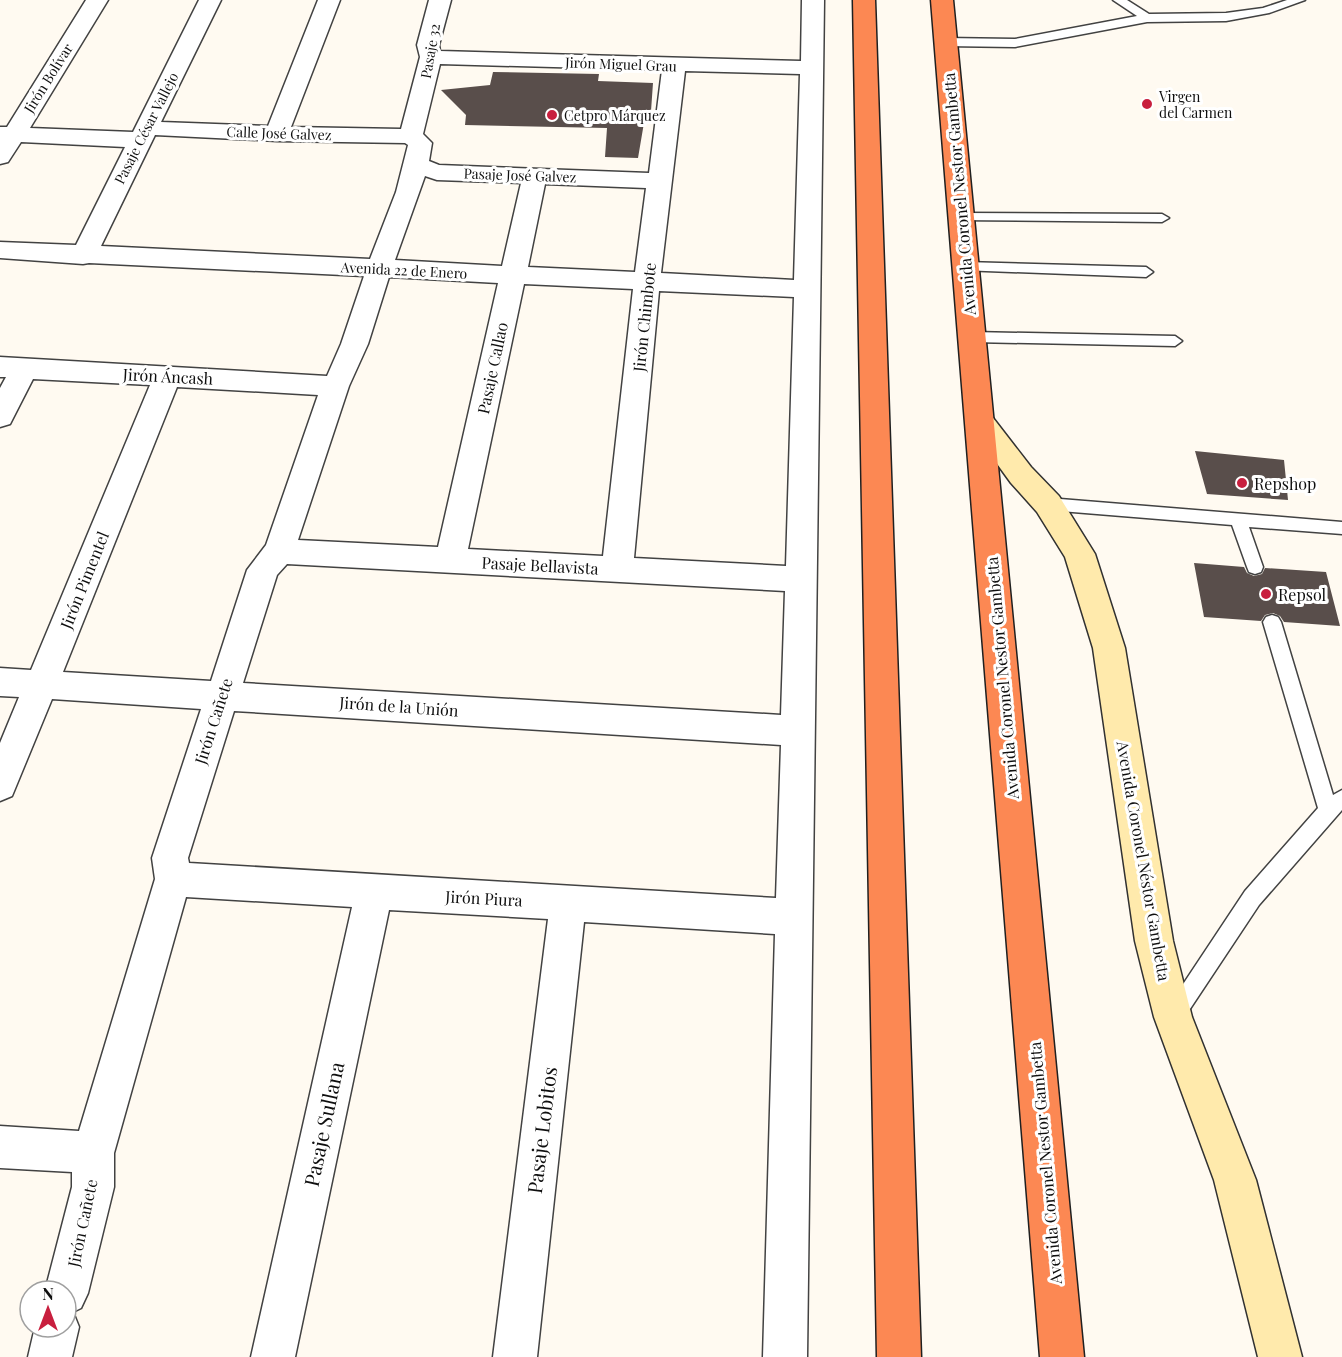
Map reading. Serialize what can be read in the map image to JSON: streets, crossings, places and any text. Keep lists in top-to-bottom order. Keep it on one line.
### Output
{"streets":{"highway":["Avenida Coronel Nestor Gambetta"],"street":["Pasaje 32","Jirón Miguel Grau","Jirón Bolívar","Pasaje César Vallejo","Calle José Galvez","Pasaje José Galvez","Avenida 22 de Enero","Jirón Chimbote","Pasaje Callao","Jirón Áncash","Pasaje Bellavista","Jirón Pimentel","Jirón de la Unión","Jirón Cañete","Avenida Coronel Néstor Gambetta","Jirón Piura","Pasaje Sullana","Pasaje Lobitos"]},"crossings":[["Pasaje 32","Jirón Miguel Grau"],["Pasaje 32","Calle José Galvez"],["Jirón Miguel Grau","Jirón Chimbote"],["Jirón Bolívar","Calle José Galvez"],["Pasaje César Vallejo","Calle José Galvez"],["Pasaje César Vallejo","Avenida 22 de Enero"],["Pasaje José Galvez","Jirón Chimbote"],["Pasaje José Galvez","Pasaje Callao"],["Pasaje José Galvez","Jirón Cañete"],["Avenida Coronel Nestor Gambetta","Avenida Coronel Néstor Gambetta"],["Avenida 22 de Enero","Jirón Chimbote"],["Avenida 22 de Enero","Pasaje Callao"],["Avenida 22 de Enero","Jirón Cañete"],["Jirón Chimbote","Pasaje Bellavista"],["Pasaje Callao","Pasaje Bellavista"],["Jirón Áncash","Jirón Pimentel"],["Jirón Áncash","Jirón Cañete"],["Pasaje Bellavista","Jirón Cañete"],["Jirón Pimentel","Jirón de la Unión"],["Jirón de la Unión","Jirón Cañete"],["Jirón Cañete","Jirón Piura"],["Jirón Piura","Pasaje Sullana"],["Jirón Piura","Pasaje Lobitos"]],"places":["Virgen del Carmen","Cetpro Márquez","Repshop","Repsol"],"north":"top"}
